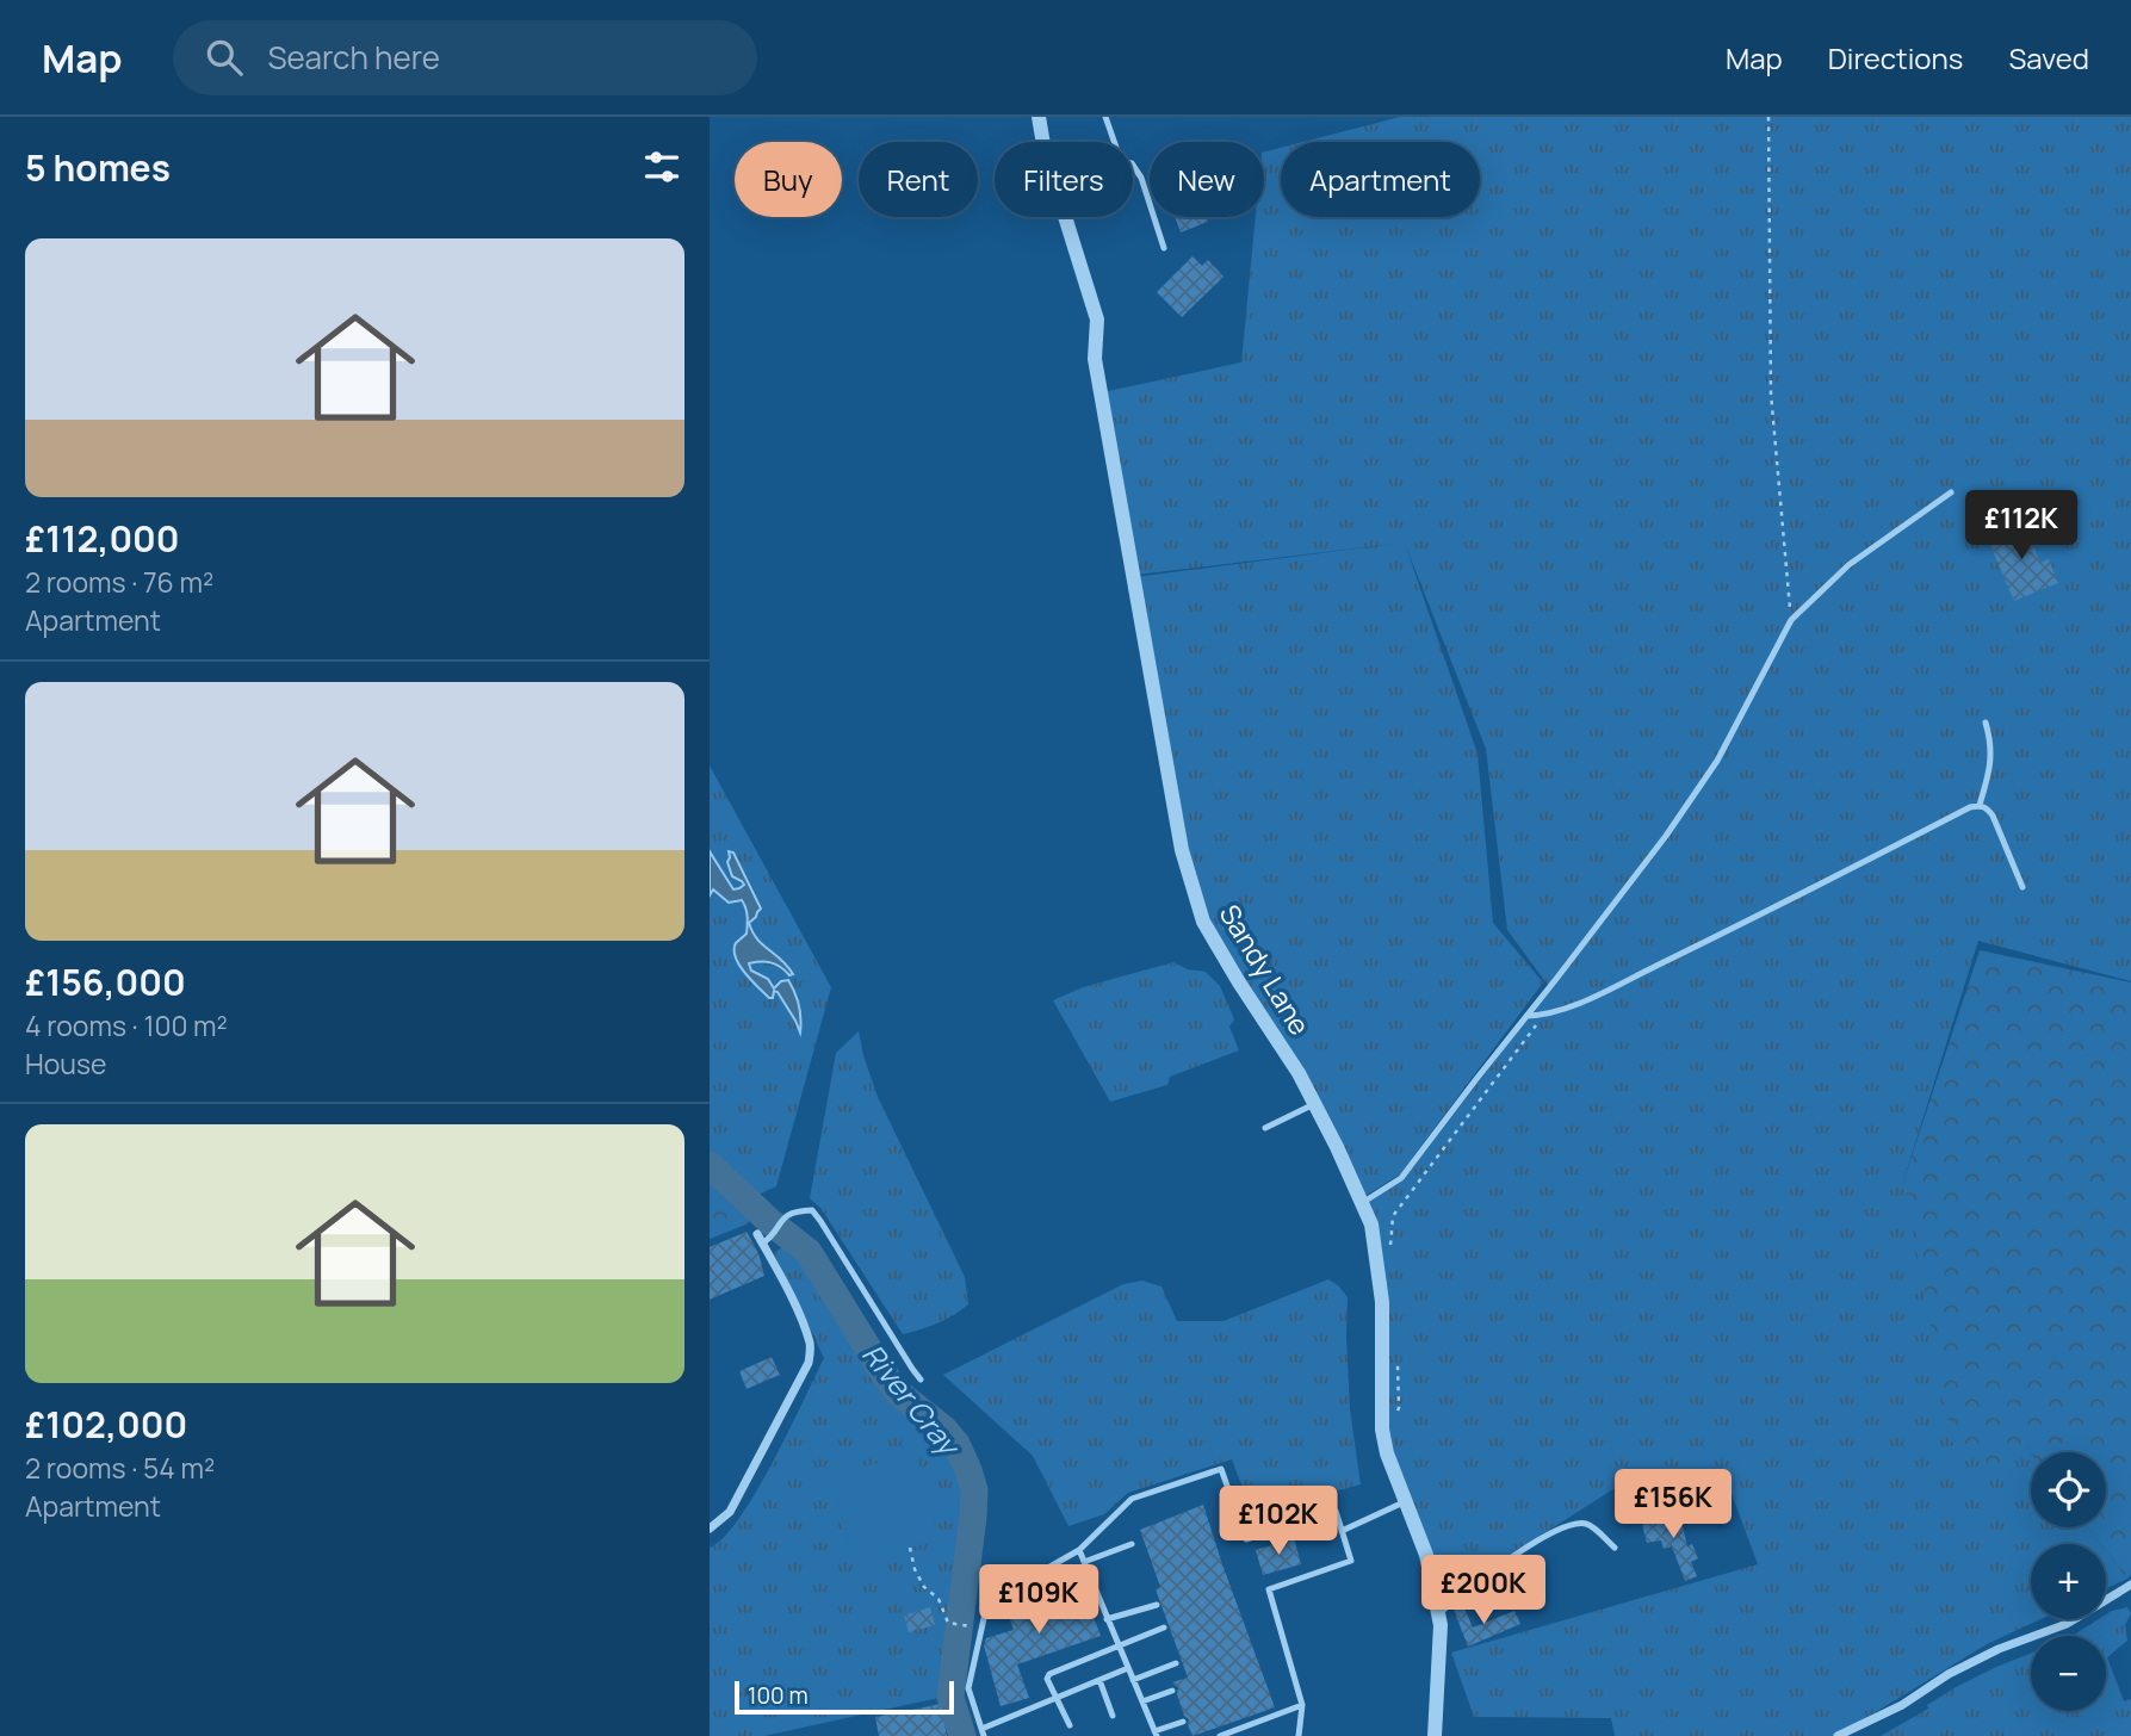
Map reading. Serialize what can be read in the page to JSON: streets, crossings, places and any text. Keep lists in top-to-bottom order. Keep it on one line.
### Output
{"streets":{"street":["Sandy Lane"]},"water":["River Cray"],"scale_bar":"100 m","page":{"header":"Map","search":"Search here","nav":["Map","Directions","Saved"],"heading":"5 homes","chip":["Buy","Rent","Filters","New","Apartment"],"list":[{"name":"£112,000","note":"2 rooms · 76 m² · Apartment"},{"name":"£156,000","note":"4 rooms · 100 m² · House"},{"name":"£102,000","note":"2 rooms · 54 m² · Apartment"}],"price":["£112K","£156K","£102K","£200K","£109K"],"map_buttons":["+","−"],"scale":"100 m"}}
